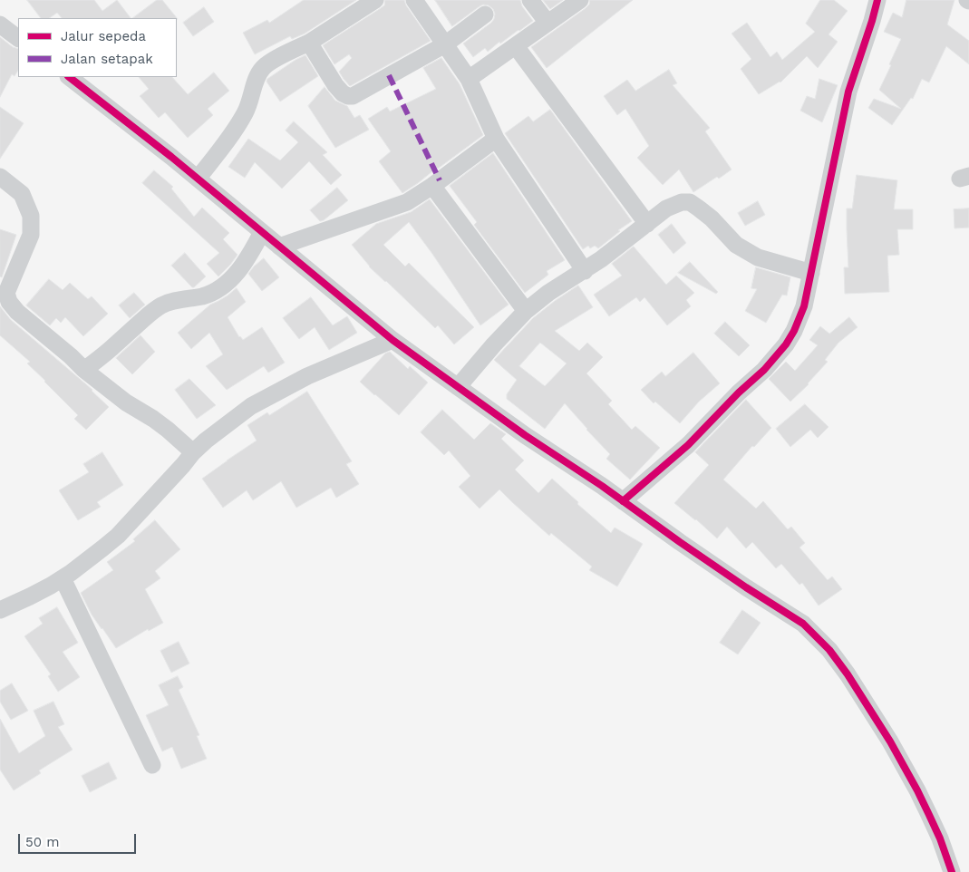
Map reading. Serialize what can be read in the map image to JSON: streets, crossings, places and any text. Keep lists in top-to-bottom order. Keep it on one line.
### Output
{"legend":["Jalur sepeda","Jalan setapak"],"scale_bar":"50 m"}
